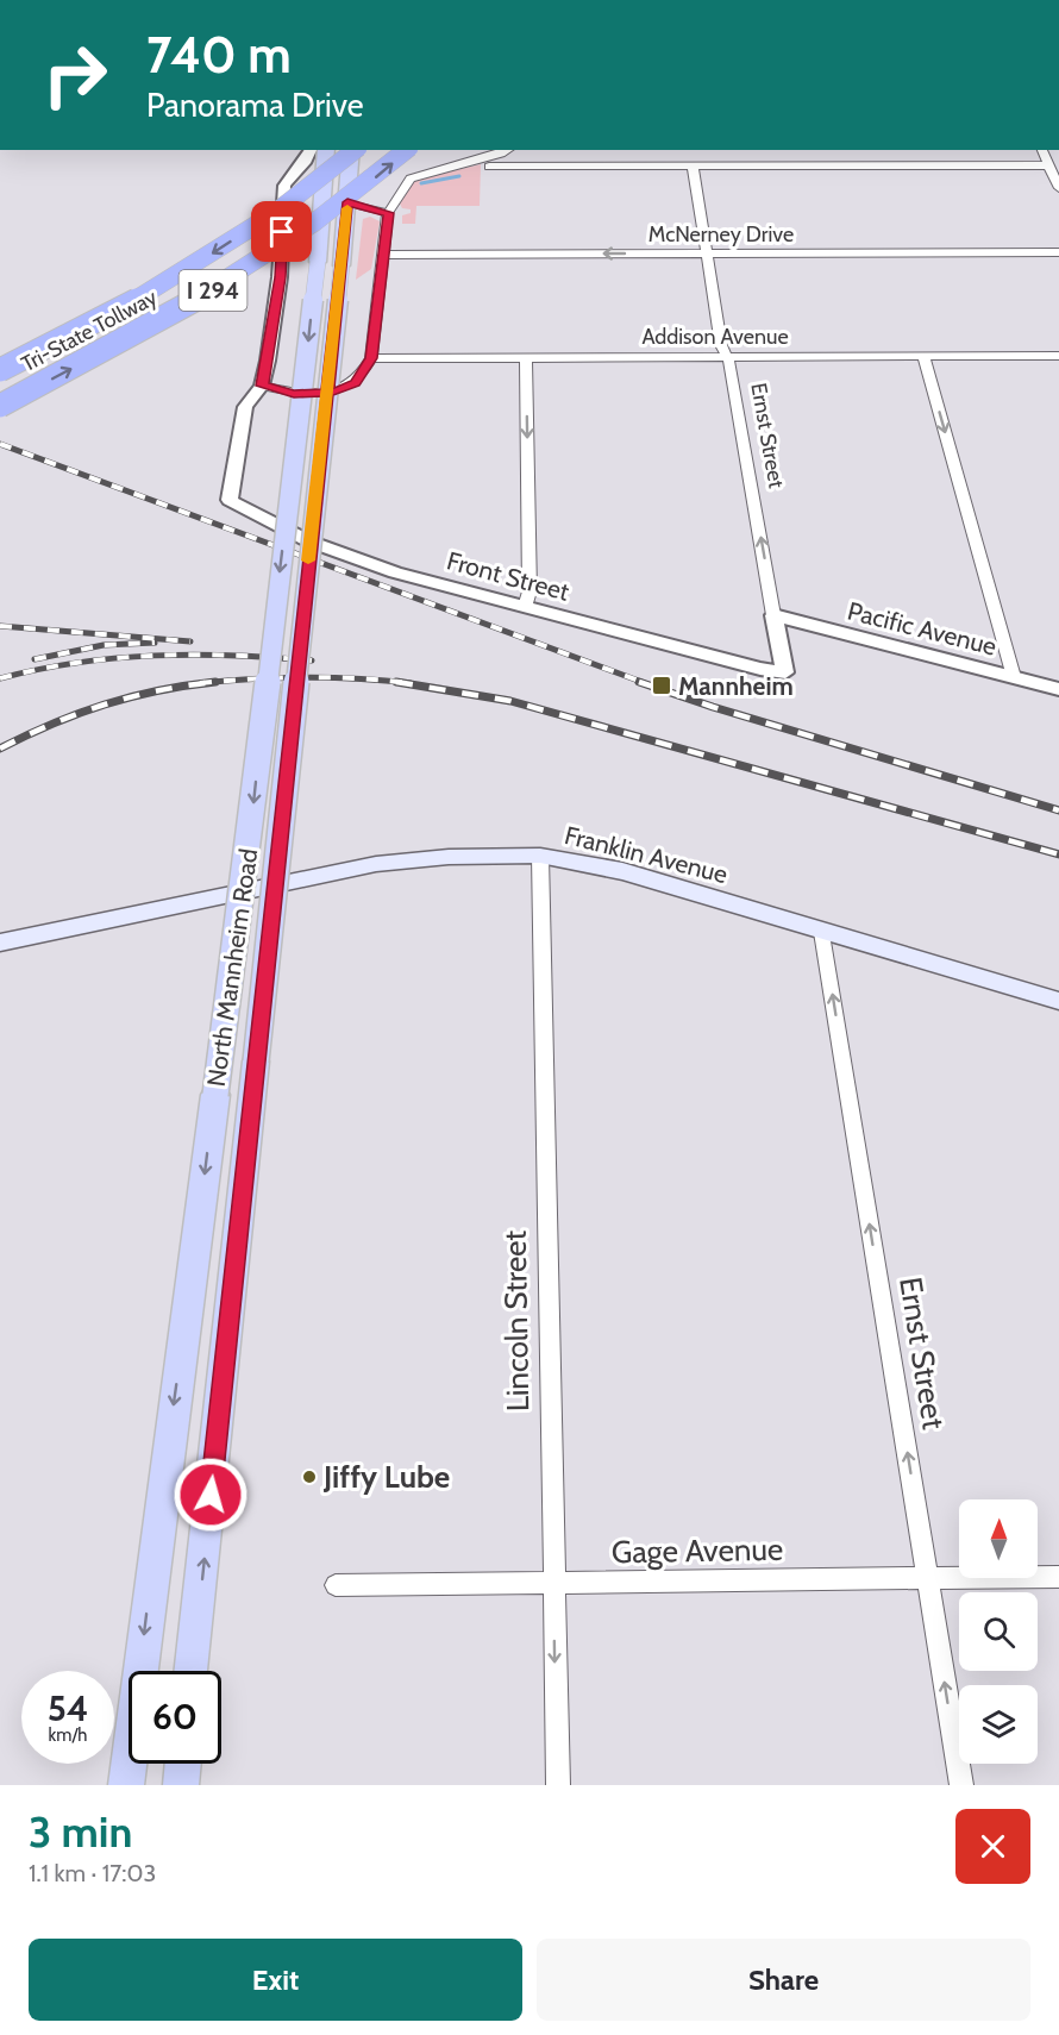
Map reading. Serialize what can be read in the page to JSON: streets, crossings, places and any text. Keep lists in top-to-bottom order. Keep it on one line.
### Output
{"streets":{"highway":["I 294","Tri-State Tollway"],"main road":["Franklin Avenue","North Mannheim Road"],"street":["McNerney Drive","Addison Avenue","Ernst Street","Front Street","Pacific Avenue","Lincoln Street","Gage Avenue"]},"crossings":[["McNerney Drive","Ernst Street"],["Addison Avenue","Ernst Street"],["Ernst Street","Front Street"],["Ernst Street","Pacific Avenue"],["Ernst Street","Franklin Avenue"],["Ernst Street","Gage Avenue"],["Franklin Avenue","Lincoln Street"],["Lincoln Street","Gage Avenue"]],"one_way":["Ernst Street"],"places":{"transit":["Mannheim"],"other":["Jiffy Lube"]},"north":"top","page":{"turn":["740 m","Panorama Drive"],"speed":"54 km/h","limit":"60","heading":["3 min","1.1 km · 17:03"],"buttons":["Exit","Share"]}}
